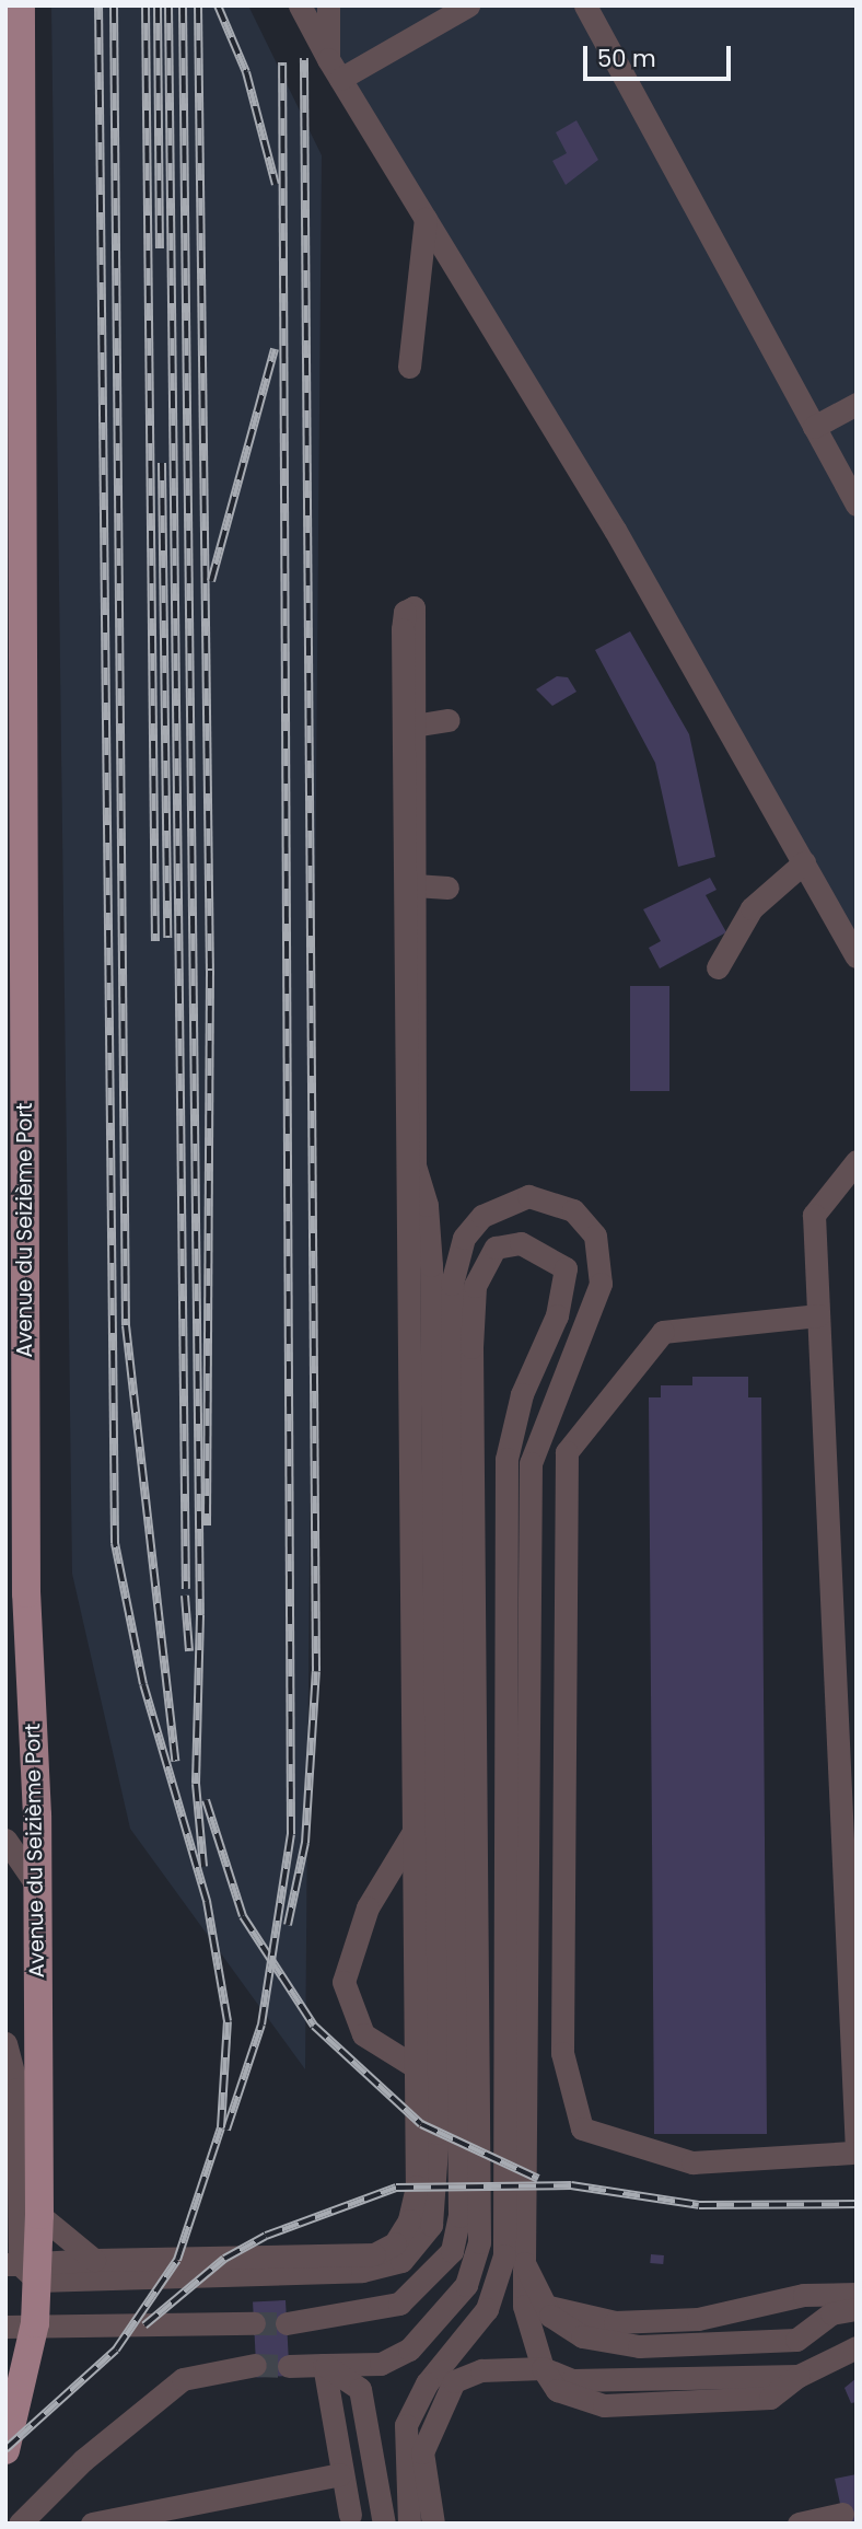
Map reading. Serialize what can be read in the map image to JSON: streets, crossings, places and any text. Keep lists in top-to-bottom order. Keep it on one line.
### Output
{"streets":{"main road":["Avenue du Seizième Port"]},"scale_bar":"50 m"}
